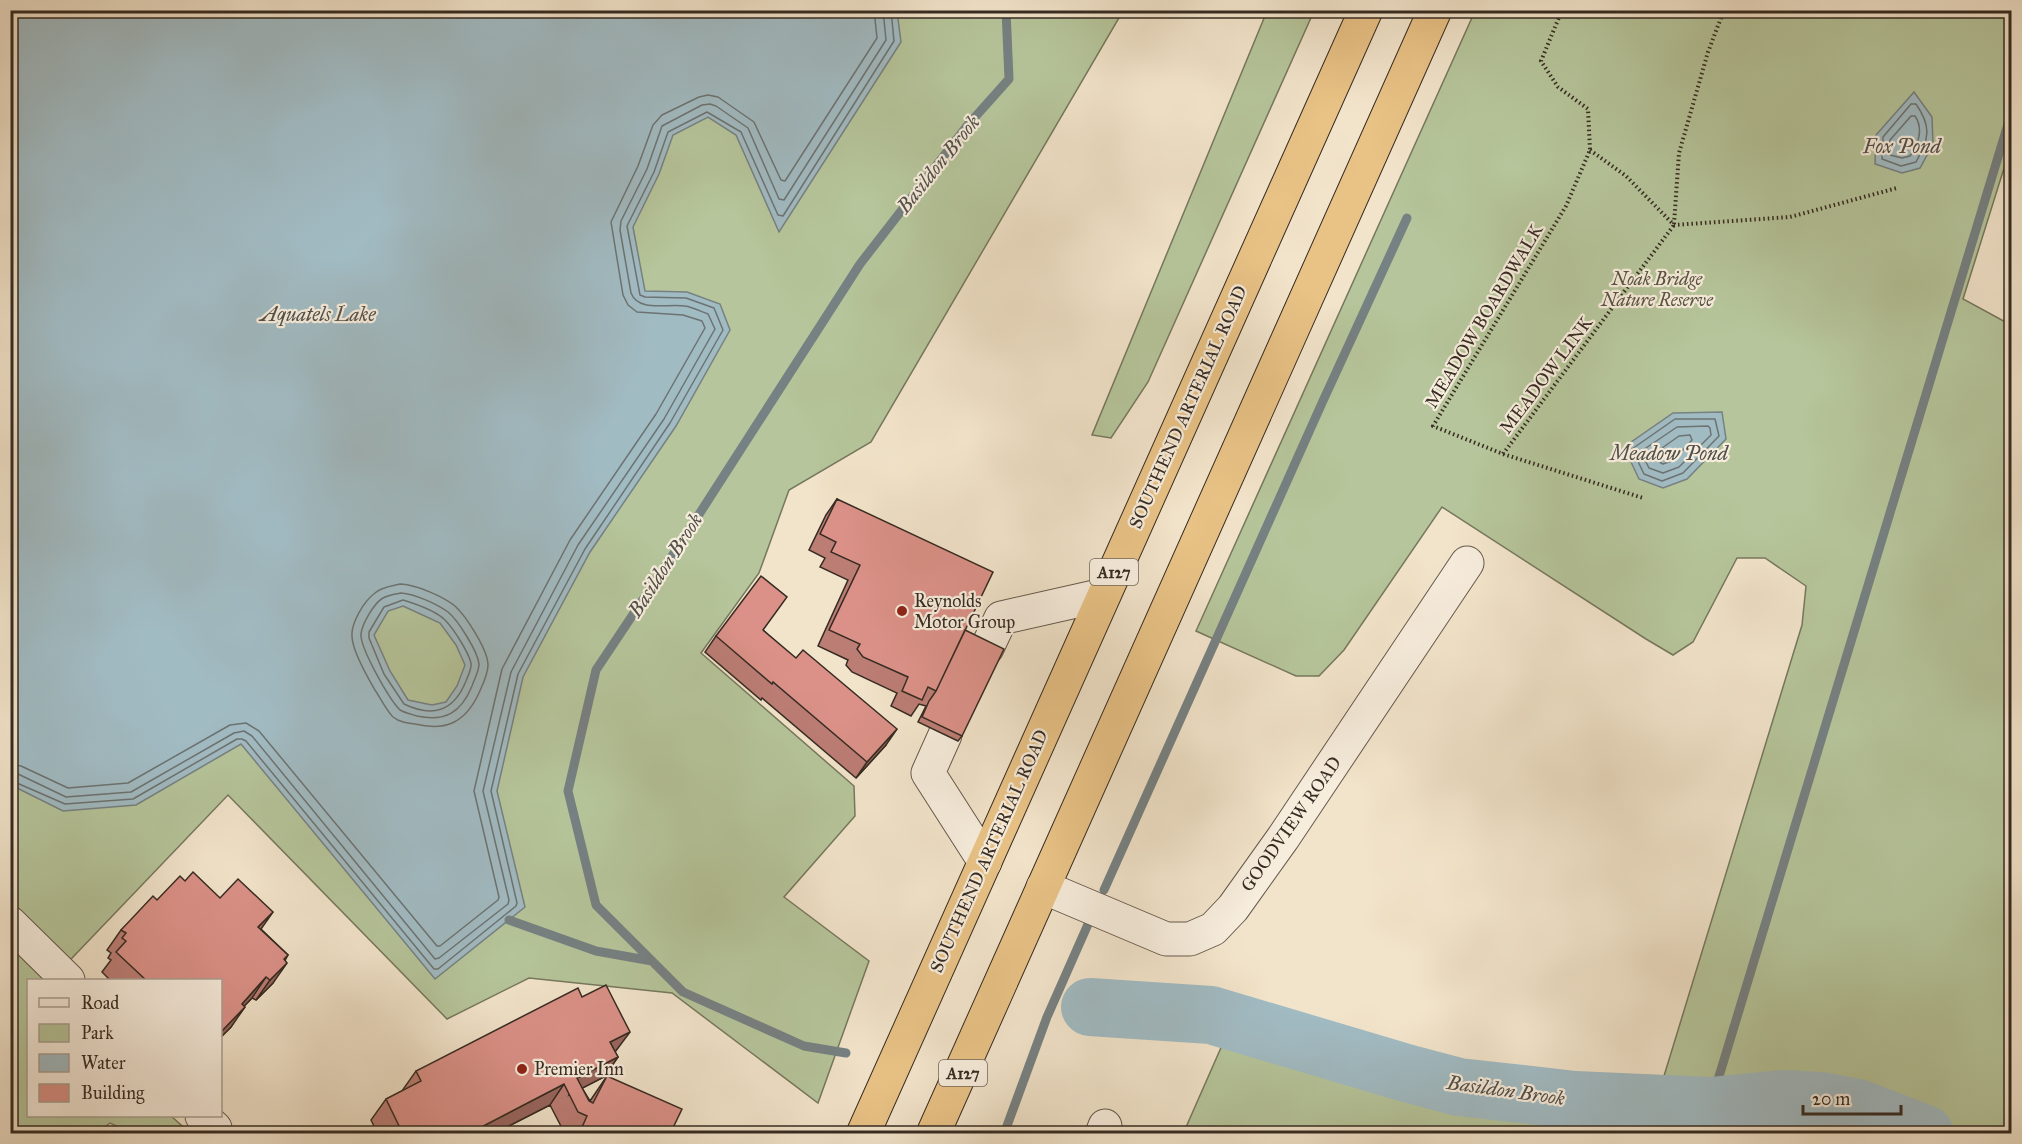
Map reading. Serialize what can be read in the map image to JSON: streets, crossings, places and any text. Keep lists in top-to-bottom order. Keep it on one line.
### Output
{"streets":{"highway":["SOUTHEND ARTERIAL ROAD","A127"],"street":["GOODVIEW ROAD"],"path":["MEADOW BOARDWALK","MEADOW LINK"]},"crossings":[["MEADOW BOARDWALK","MEADOW LINK"],["A127","GOODVIEW ROAD"]],"water":["Fox Pond","Basildon Brook","Aquatels Lake","Meadow Pond"],"parks":["Noak Bridge Nature Reserve"],"places":["Reynolds Motor Group","Premier Inn"],"legend":["Road","Park","Water","Building"],"scale_bar":"20 m"}
